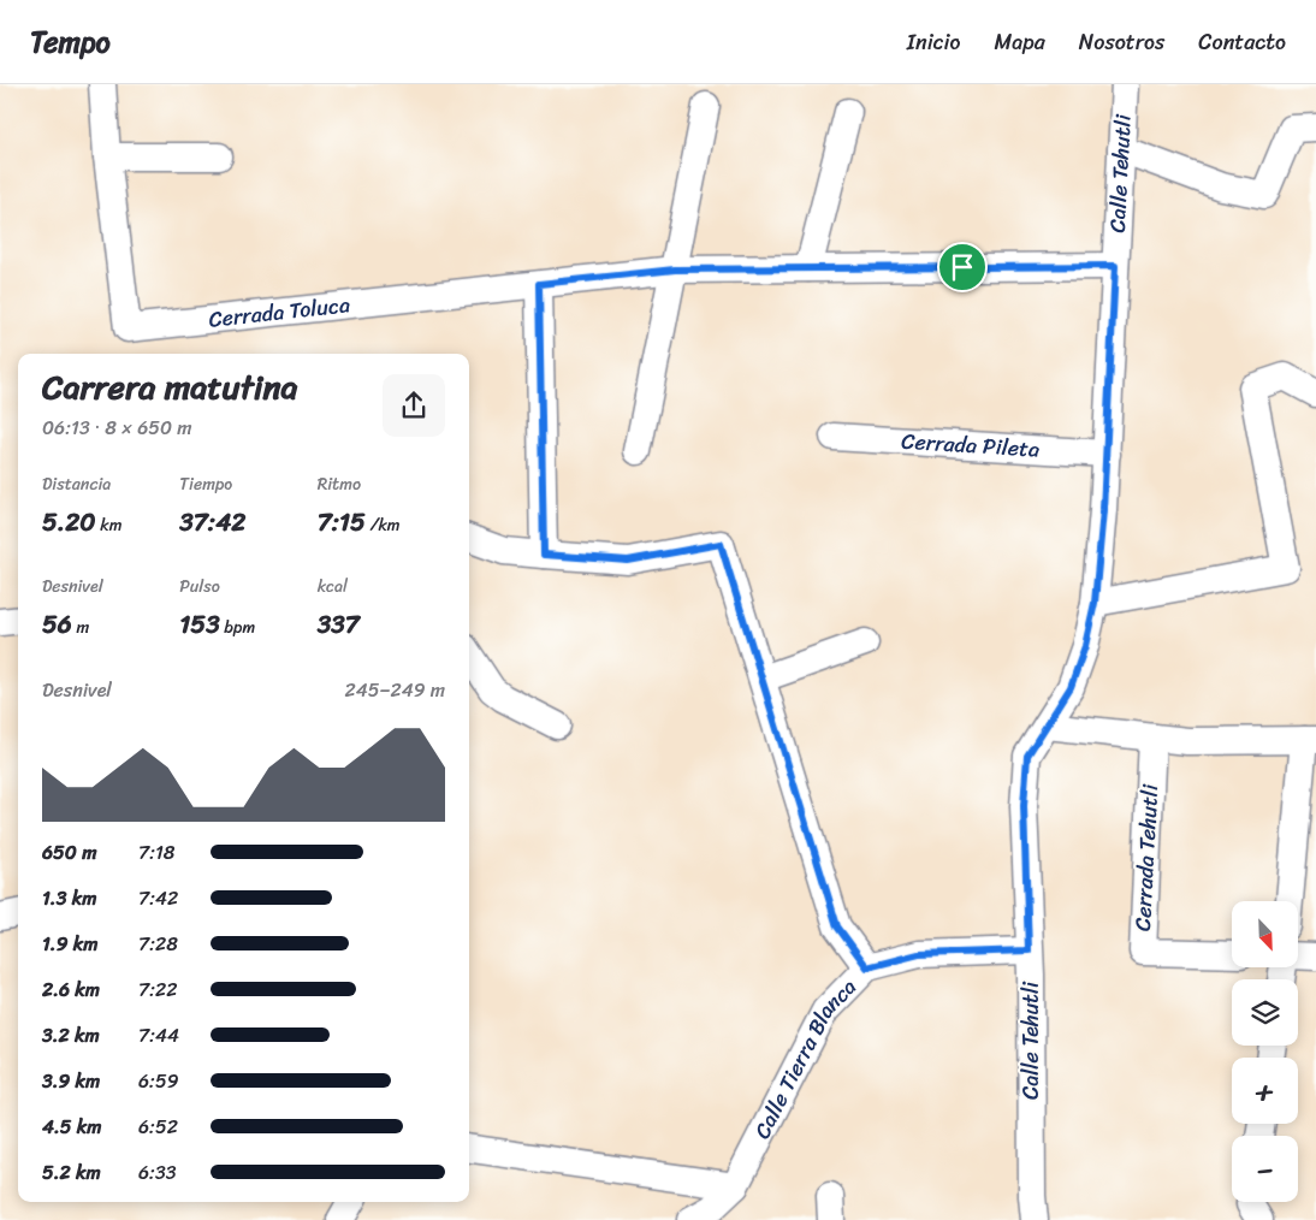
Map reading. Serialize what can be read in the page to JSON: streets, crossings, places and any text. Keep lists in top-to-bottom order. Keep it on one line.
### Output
{"streets":{"street":["Calle Tehutli","Cerrada Toluca","Cerrada Pileta","Cerrada Tehutli","Calle Tierra Blanca"]},"crossings":[["Calle Tehutli","Cerrada Toluca"],["Calle Tehutli","Cerrada Pileta"],["Calle Tehutli","Calle Tierra Blanca"]],"north":"bottom right","page":{"header":"Tempo","nav":["Inicio","Mapa","Nosotros","Contacto"],"heading":["Carrera matutina","06:13 · 8 × 650 m"],"stats":[["Distancia","5.20 km"],["Tiempo","37:42"],["Ritmo","7:15 /km"],["Desnivel","56 m"],["Pulso","153 bpm"],["kcal","337"]],"chart":["Desnivel","245–249 m"],"list":[{"name":"650 m","note":"7:18"},{"name":"1.3 km","note":"7:42"},{"name":"1.9 km","note":"7:28"},{"name":"2.6 km","note":"7:22"},{"name":"3.2 km","note":"7:44"},{"name":"3.9 km","note":"6:59"},{"name":"4.5 km","note":"6:52"},{"name":"5.2 km","note":"6:33"}],"map_buttons":["+","−"]}}
